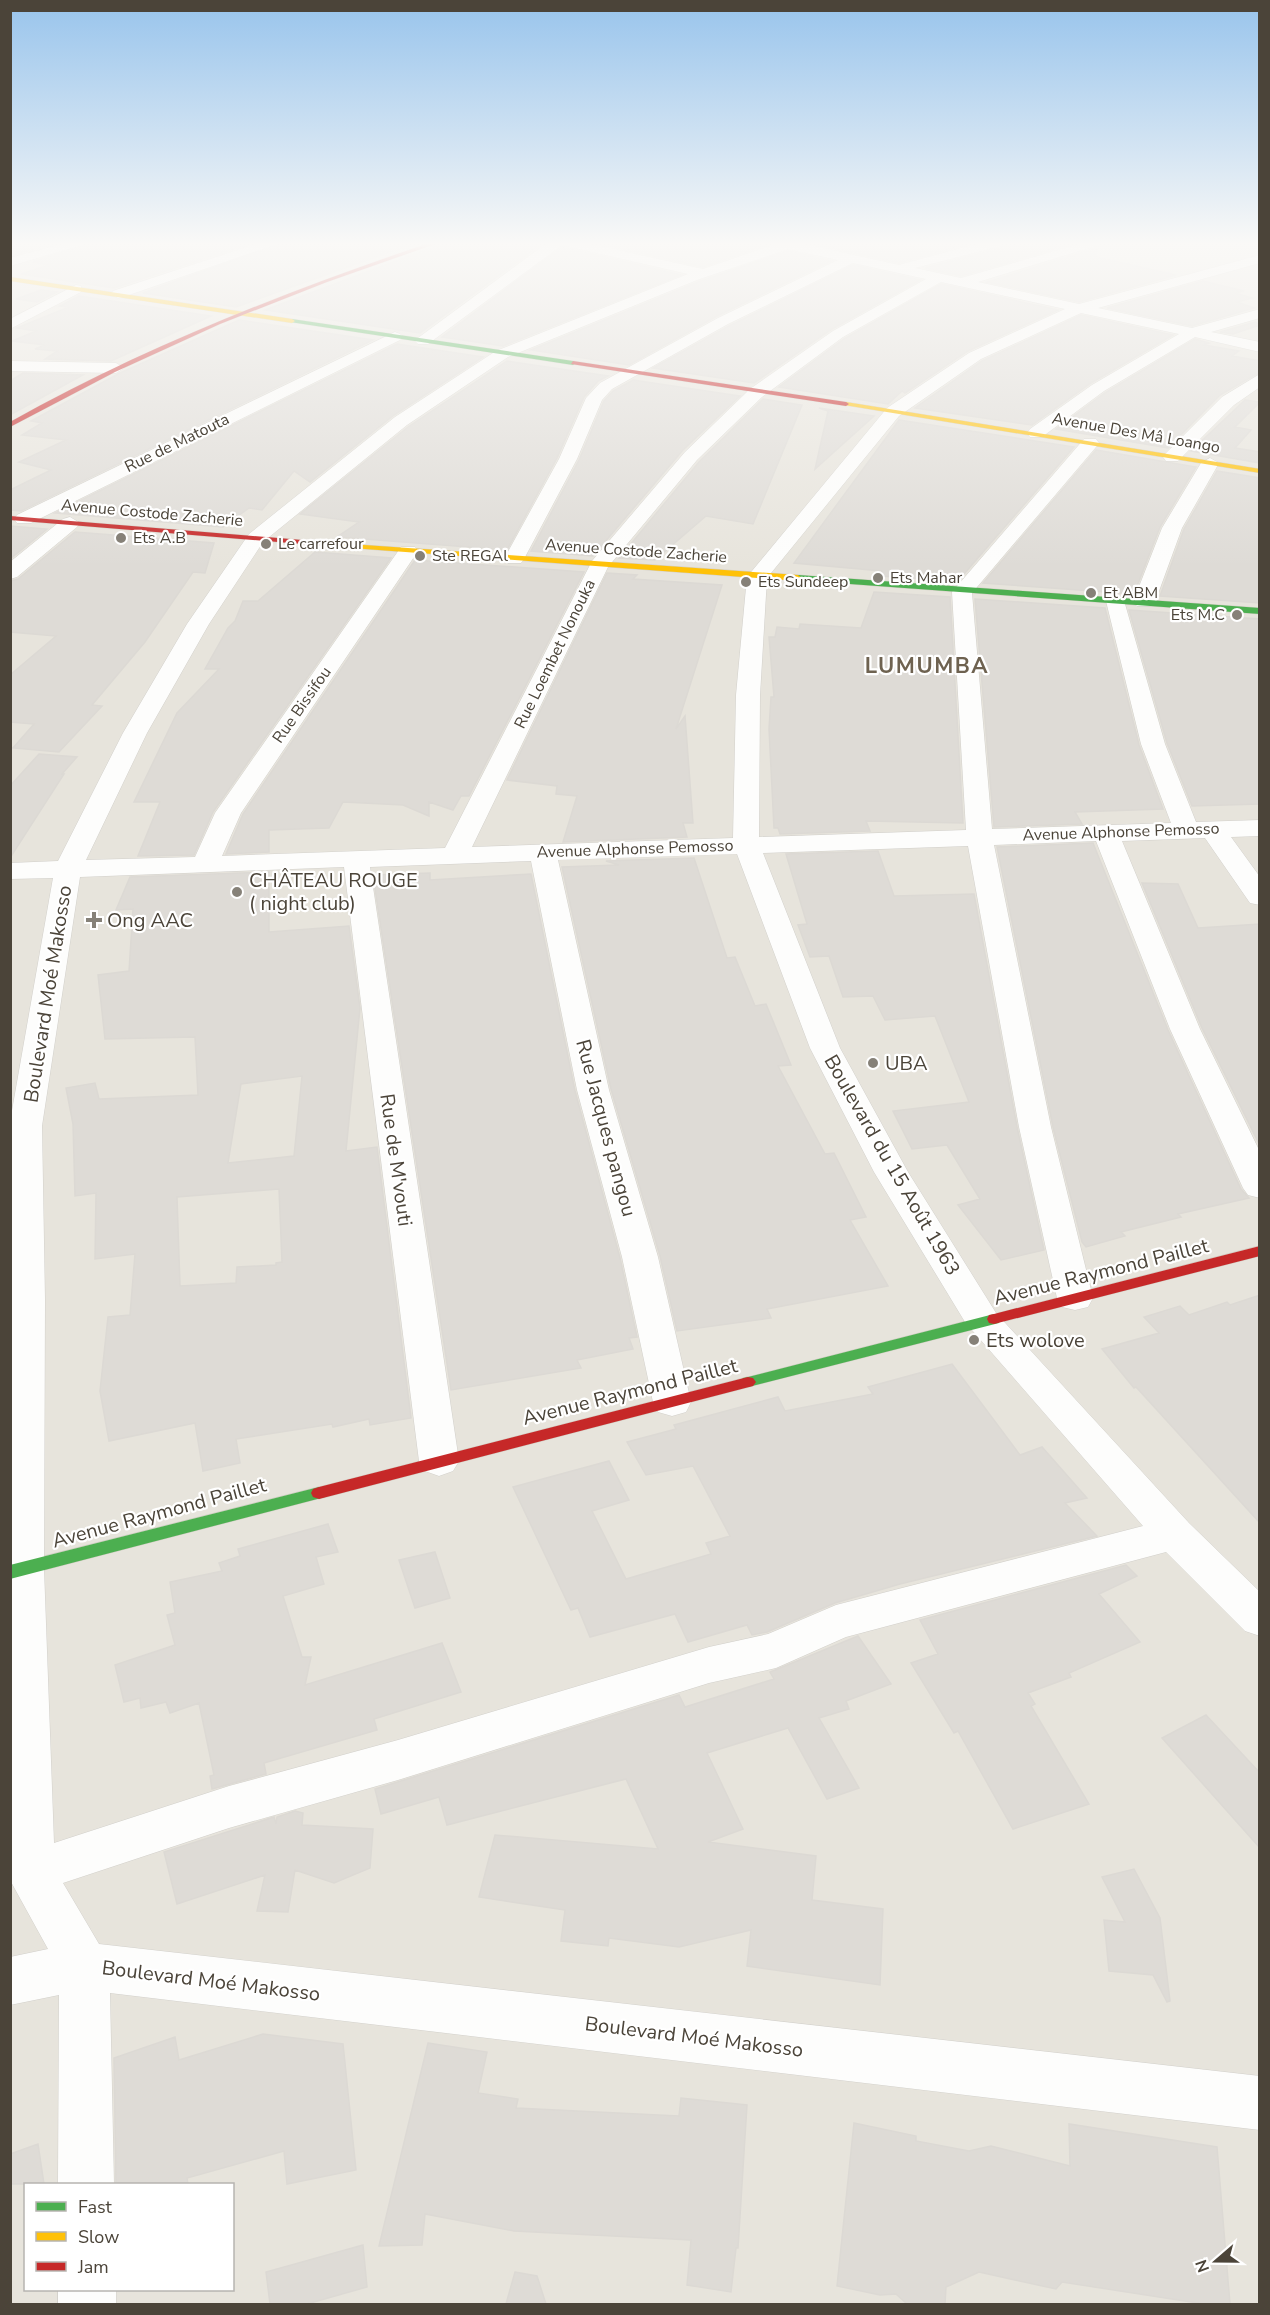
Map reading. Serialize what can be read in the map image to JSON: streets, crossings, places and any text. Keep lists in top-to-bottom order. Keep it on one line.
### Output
{"streets":{"main road":["Avenue Des Mâ Loango","Avenue Costode Zacherie","Avenue Raymond Paillet"],"street":["Rue de Matouta","Rue Loembet Nonouka","Rue Bissifou","Avenue Alphonse Pemosso","Boulevard Moé Makosso","Rue Jacques pangou","Rue de M'vouti","Boulevard du 15 Août 1963"]},"crossings":[["Avenue Des Mâ Loango","Rue Loembet Nonouka"],["Avenue Des Mâ Loango","Boulevard Moé Makosso"],["Rue de Matouta","Avenue Costode Zacherie"],["Avenue Costode Zacherie","Rue Loembet Nonouka"],["Avenue Costode Zacherie","Rue Bissifou"],["Avenue Costode Zacherie","Boulevard Moé Makosso"],["Avenue Costode Zacherie","Boulevard du 15 Août 1963"],["Rue Loembet Nonouka","Avenue Alphonse Pemosso"],["Rue Bissifou","Avenue Alphonse Pemosso"],["Avenue Alphonse Pemosso","Boulevard Moé Makosso"],["Avenue Alphonse Pemosso","Rue Jacques pangou"],["Avenue Alphonse Pemosso","Rue de M'vouti"],["Avenue Alphonse Pemosso","Boulevard du 15 Août 1963"],["Boulevard Moé Makosso","Avenue Raymond Paillet"],["Rue Jacques pangou","Avenue Raymond Paillet"],["Rue de M'vouti","Avenue Raymond Paillet"],["Boulevard du 15 Août 1963","Avenue Raymond Paillet"]],"districts":["LUMUMBA"],"places":{"other":["Ets A.B","Le carrefour","Ste REGAl","Ets Mahar","Ets Sundeep","Et ABM","Ets M.C","CHÂTEAU ROUGE ( night club)","UBA","Ets wolove"],"health":["Ong AAC"]},"legend":["Fast","Slow","Jam"],"north":"left"}
